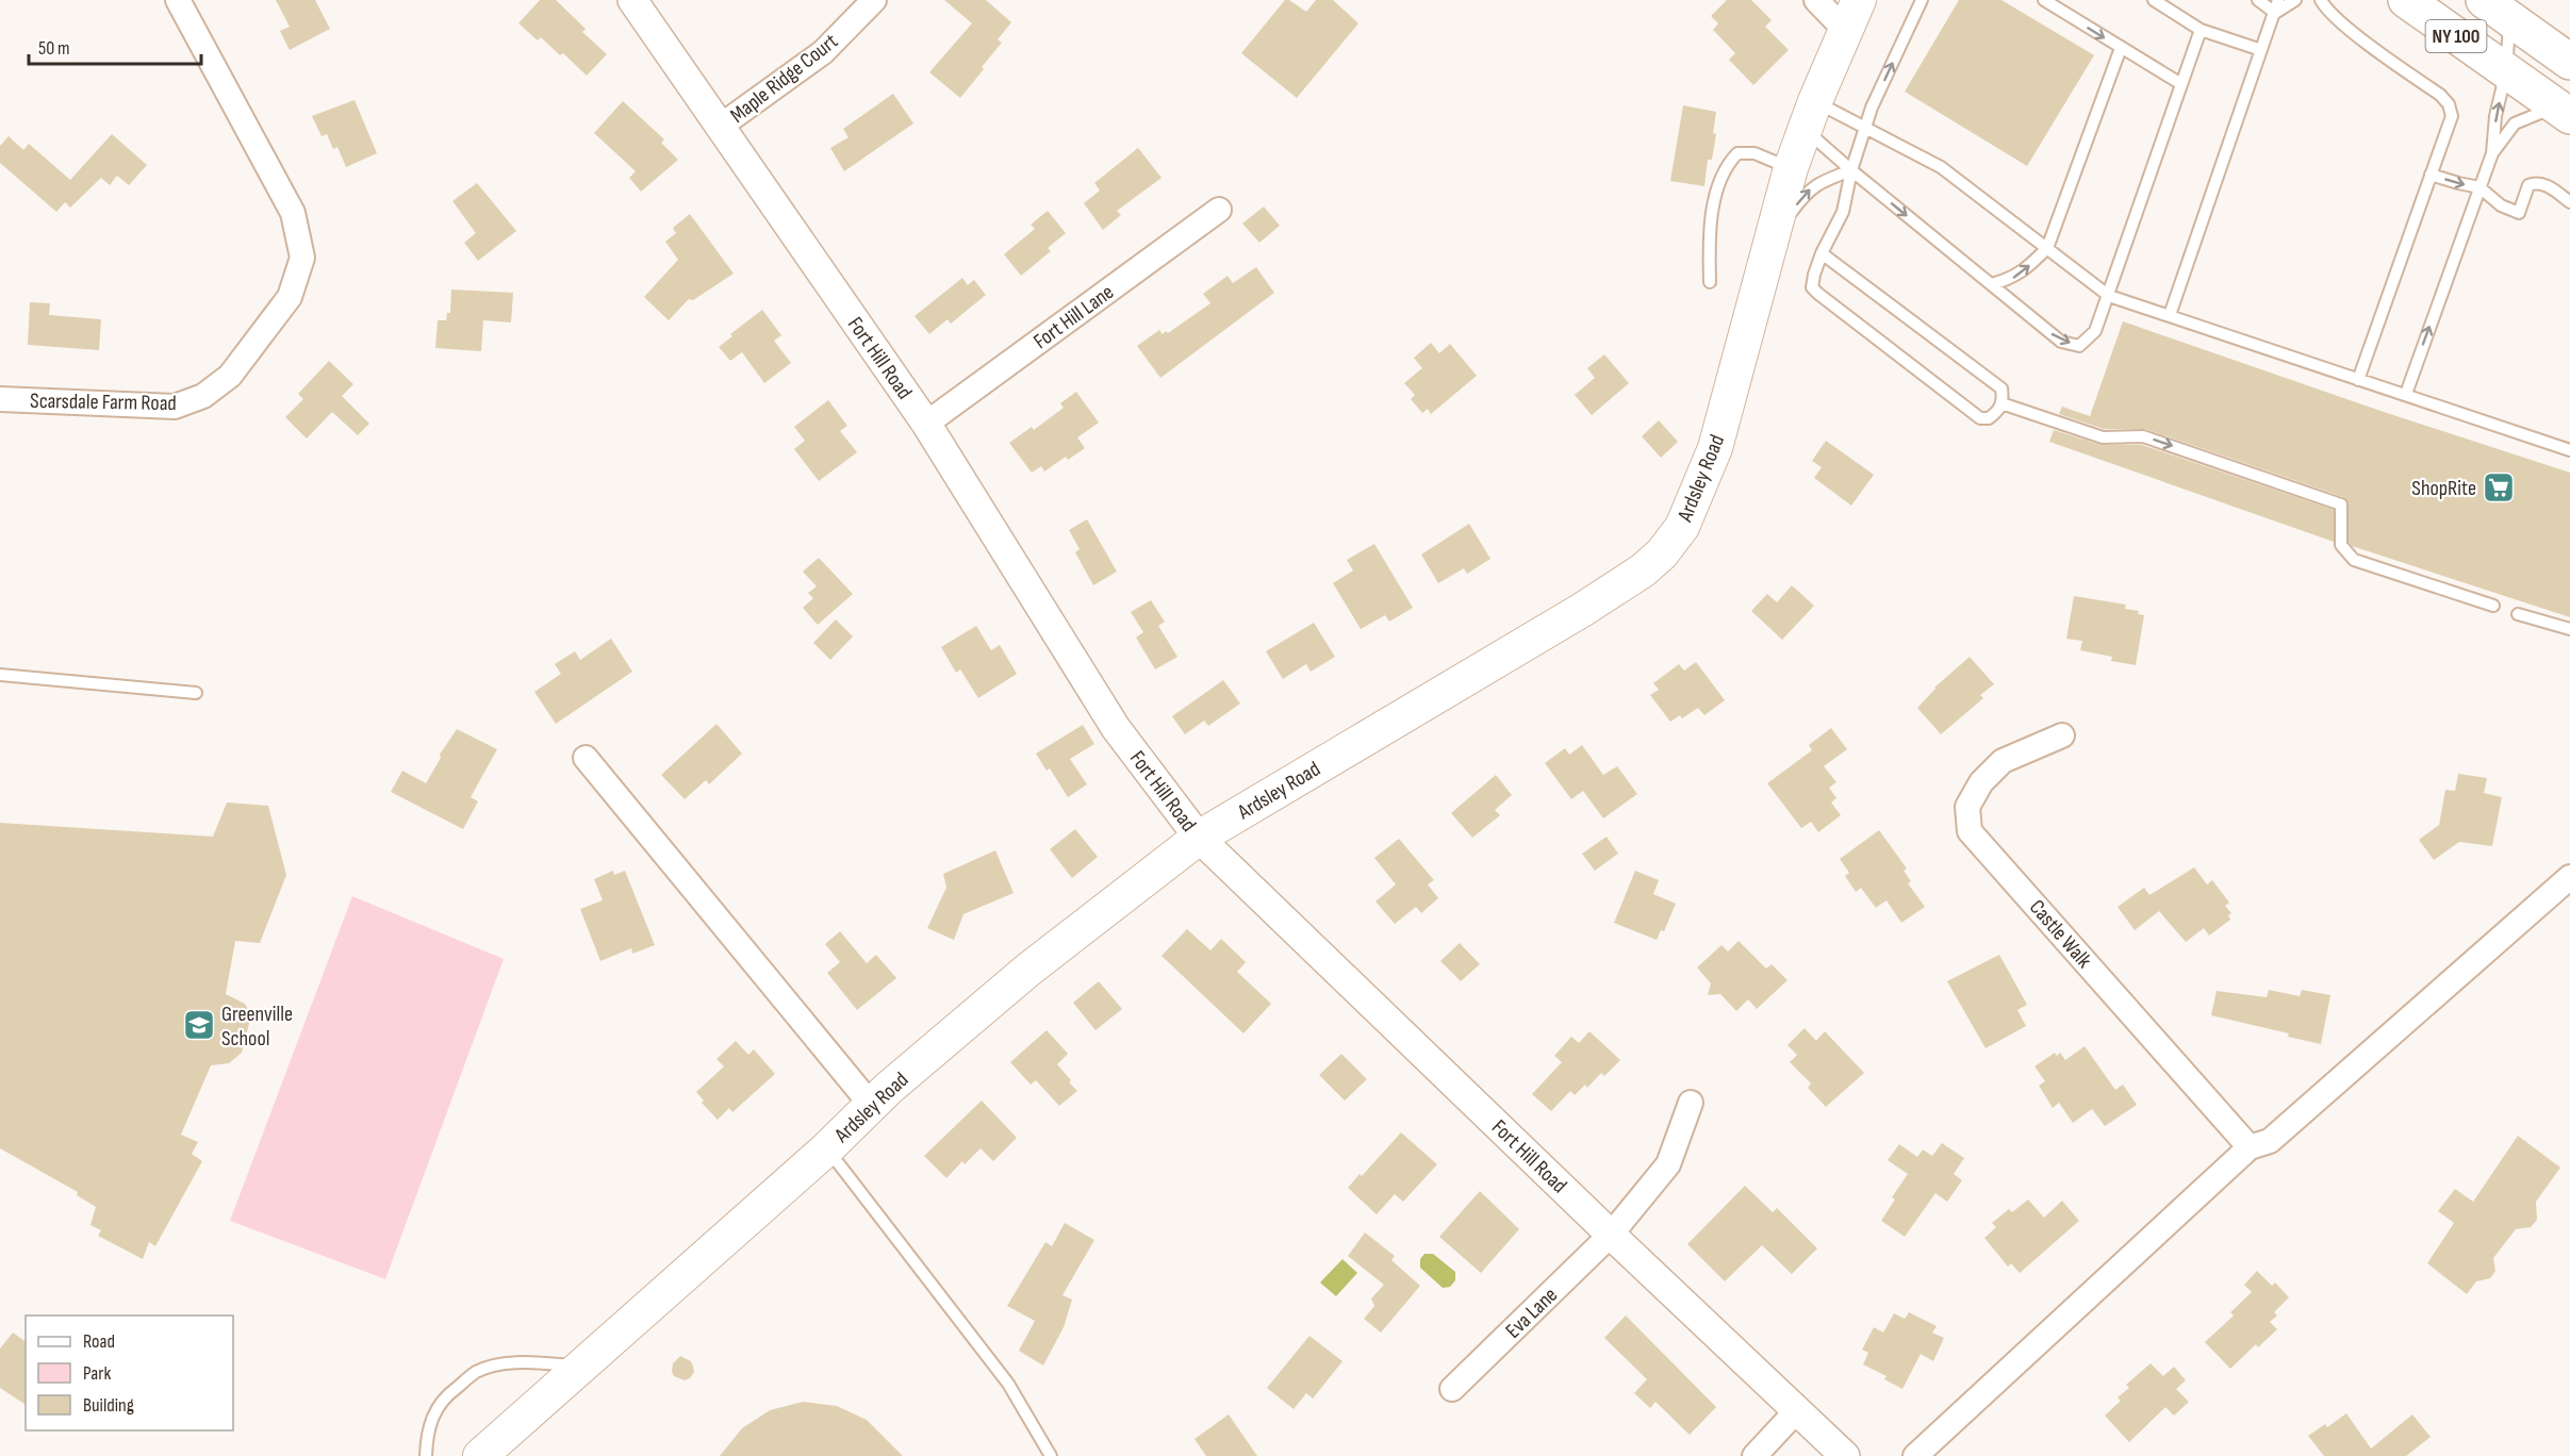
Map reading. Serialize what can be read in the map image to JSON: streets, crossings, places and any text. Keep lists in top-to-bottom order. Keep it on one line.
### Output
{"streets":{"main road":["NY 100","Ardsley Road"],"street":["Maple Ridge Court","Fort Hill Lane","Fort Hill Road","Scarsdale Farm Road","Castle Walk","Eva Lane"]},"crossings":[["Maple Ridge Court","Fort Hill Road"],["Fort Hill Lane","Fort Hill Road"],["Fort Hill Road","Ardsley Road"],["Fort Hill Road","Eva Lane"]],"places":{"supermarket":["ShopRite"],"school or university":["Greenville School"]},"legend":["Road","Park","Building"],"scale_bar":"50 m"}
